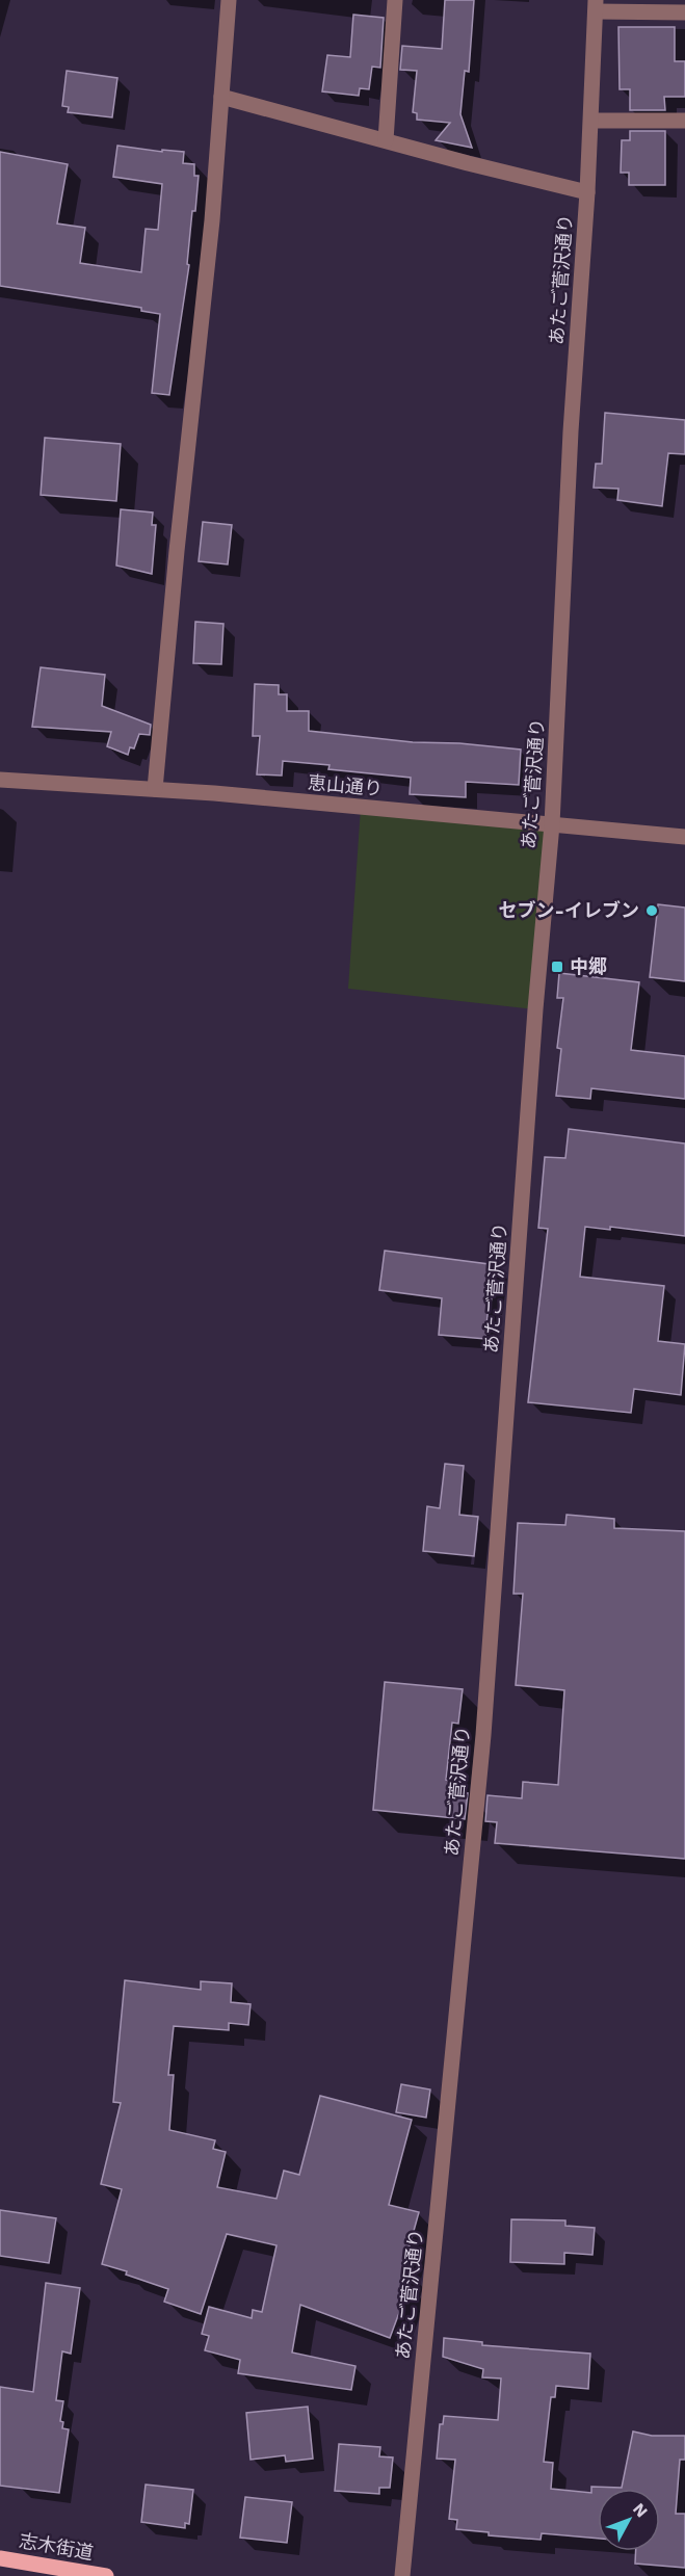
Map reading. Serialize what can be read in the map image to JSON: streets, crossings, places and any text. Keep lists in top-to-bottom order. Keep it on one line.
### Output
{"streets":{"main road":["志木街道"],"street":["あたご菅沢通り","恵山通り"]},"crossings":[["あたご菅沢通り","恵山通り"]],"places":{"other":["セブン-イレブン"],"transit":["中郷"]},"north":"top right"}
